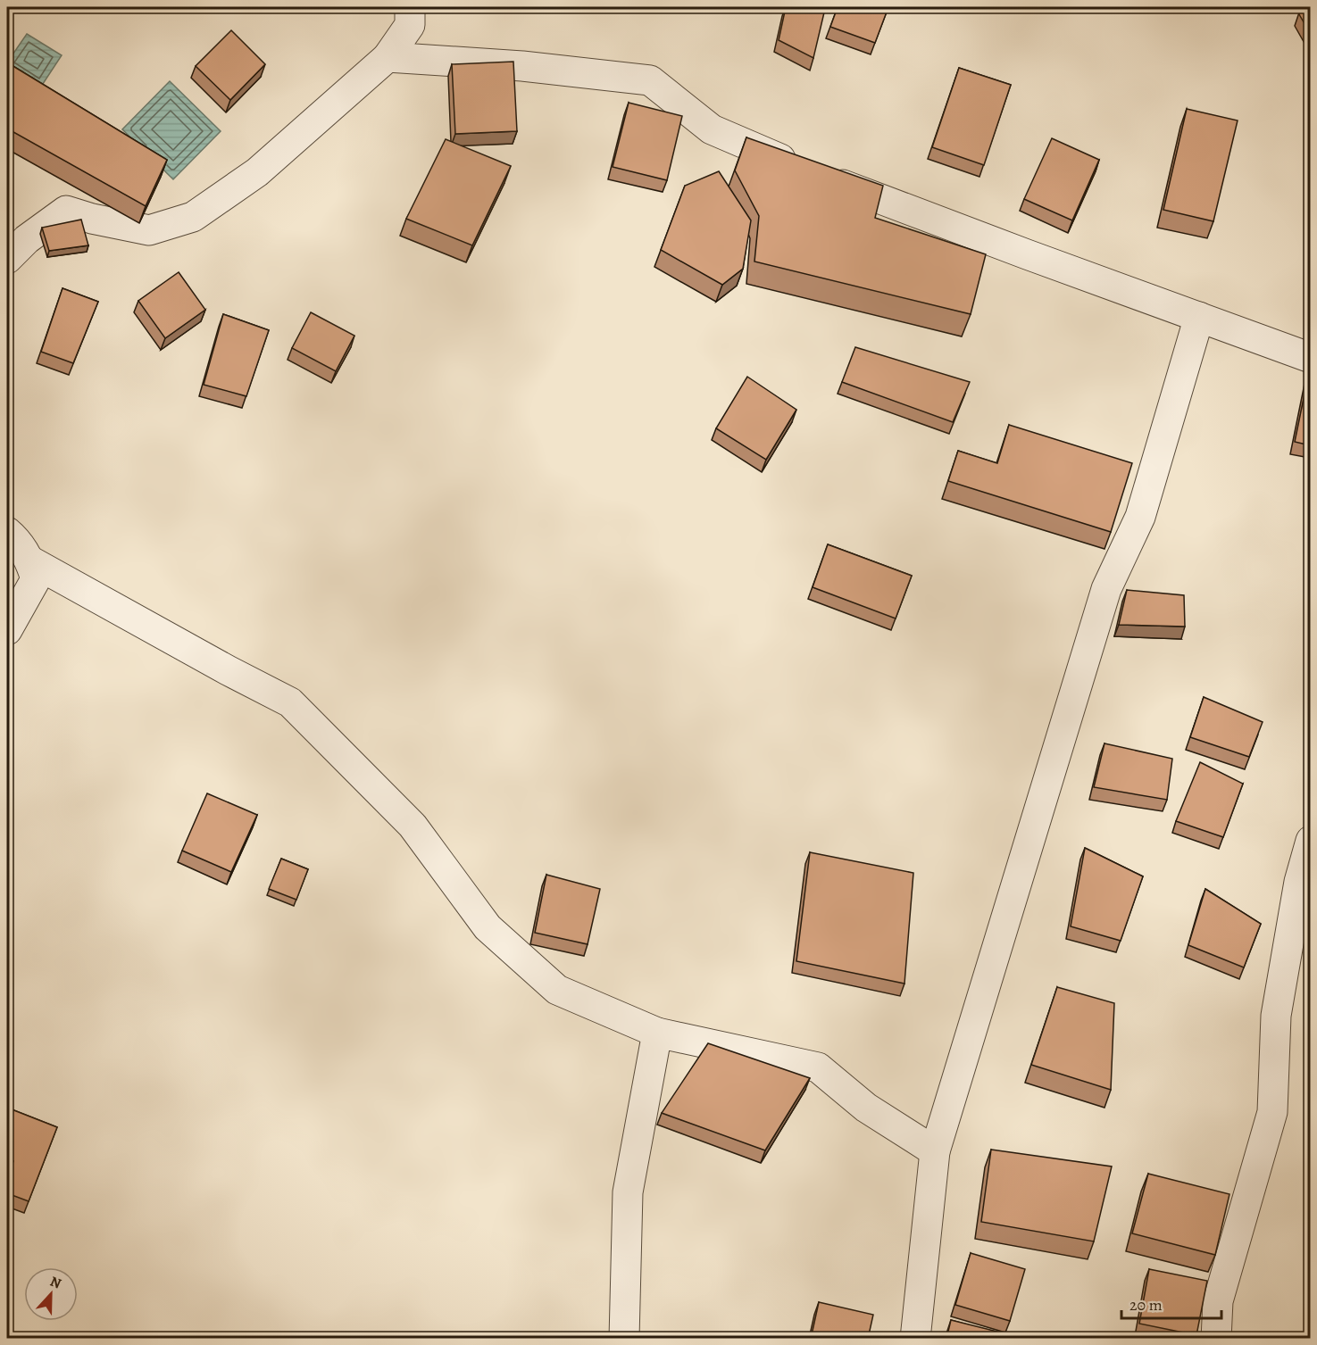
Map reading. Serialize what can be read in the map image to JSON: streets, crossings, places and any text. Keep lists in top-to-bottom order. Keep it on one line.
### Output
{"scale_bar":"20 m","north":"top"}
